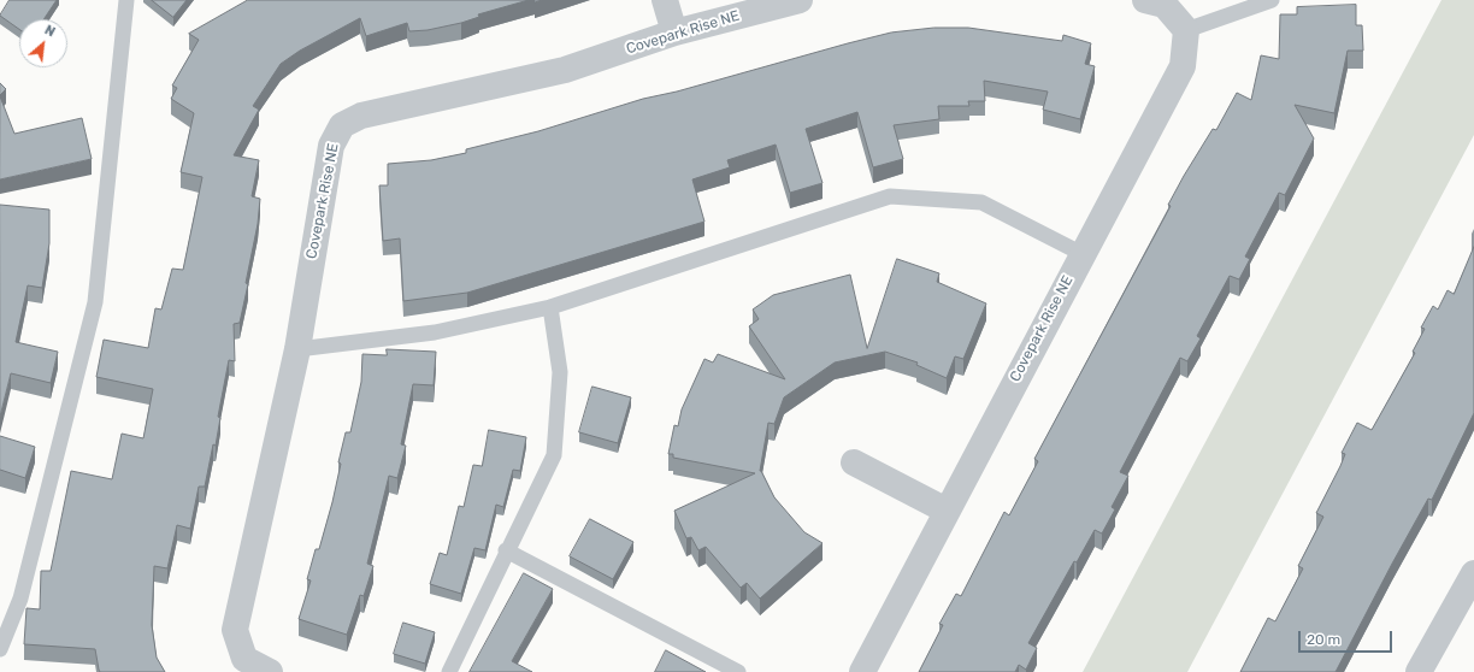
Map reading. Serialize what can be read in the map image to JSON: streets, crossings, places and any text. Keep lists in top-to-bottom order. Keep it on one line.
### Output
{"streets":{"street":["Covepark Rise NE"]},"scale_bar":"20 m","north":"top right"}
